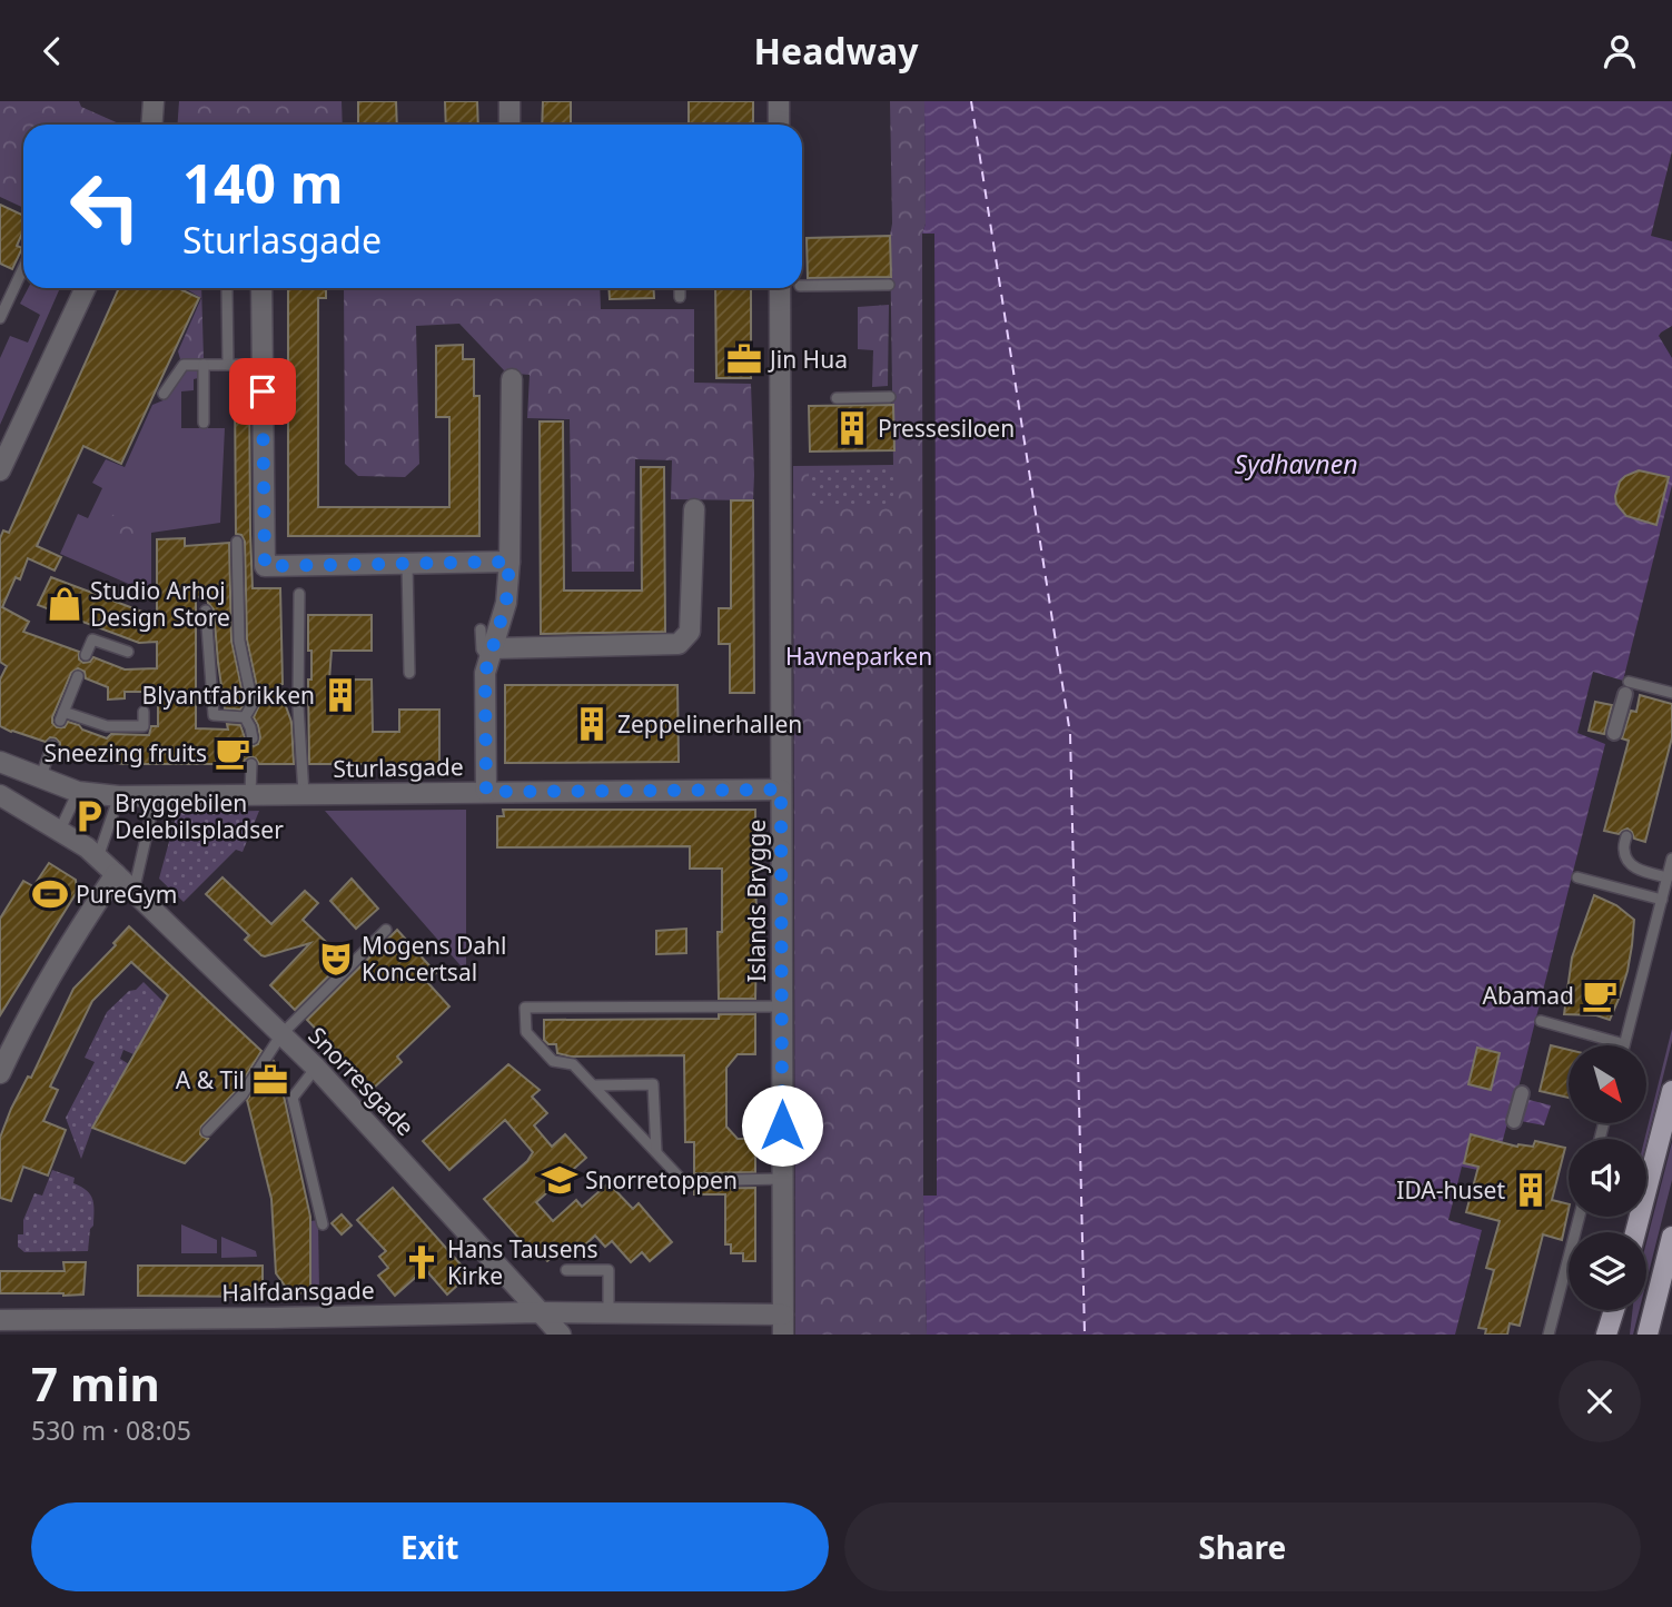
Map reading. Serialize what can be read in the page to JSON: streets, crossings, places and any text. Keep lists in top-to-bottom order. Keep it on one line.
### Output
{"streets":{"street":["Sturlasgade","Islands Brygge","Snorresgade","Halfdansgade"]},"crossings":[["Sturlasgade","Islands Brygge"],["Islands Brygge","Halfdansgade"],["Snorresgade","Halfdansgade"]],"water":["Sydhavnen"],"parks":["Havneparken"],"places":{"office":["Jin Hua","A & Til"],"building":["Pressesiloen","Blyantfabrikken","Zeppelinerhallen","IDA-huset"],"shop":["Studio Arhoj Design Store"],"cafe":["Sneezing fruits","Abamad"],"parking":["Bryggebilen Delebilspladser"],"sports":["PureGym"],"theatre":["Mogens Dahl Koncertsal"],"school or university":["Snorretoppen"],"church":["Hans Tausens Kirke"]},"north":"bottom right","page":{"header":"Headway","turn":["140 m","Sturlasgade"],"heading":["7 min","530 m · 08:05"],"buttons":["Exit","Share"]}}
